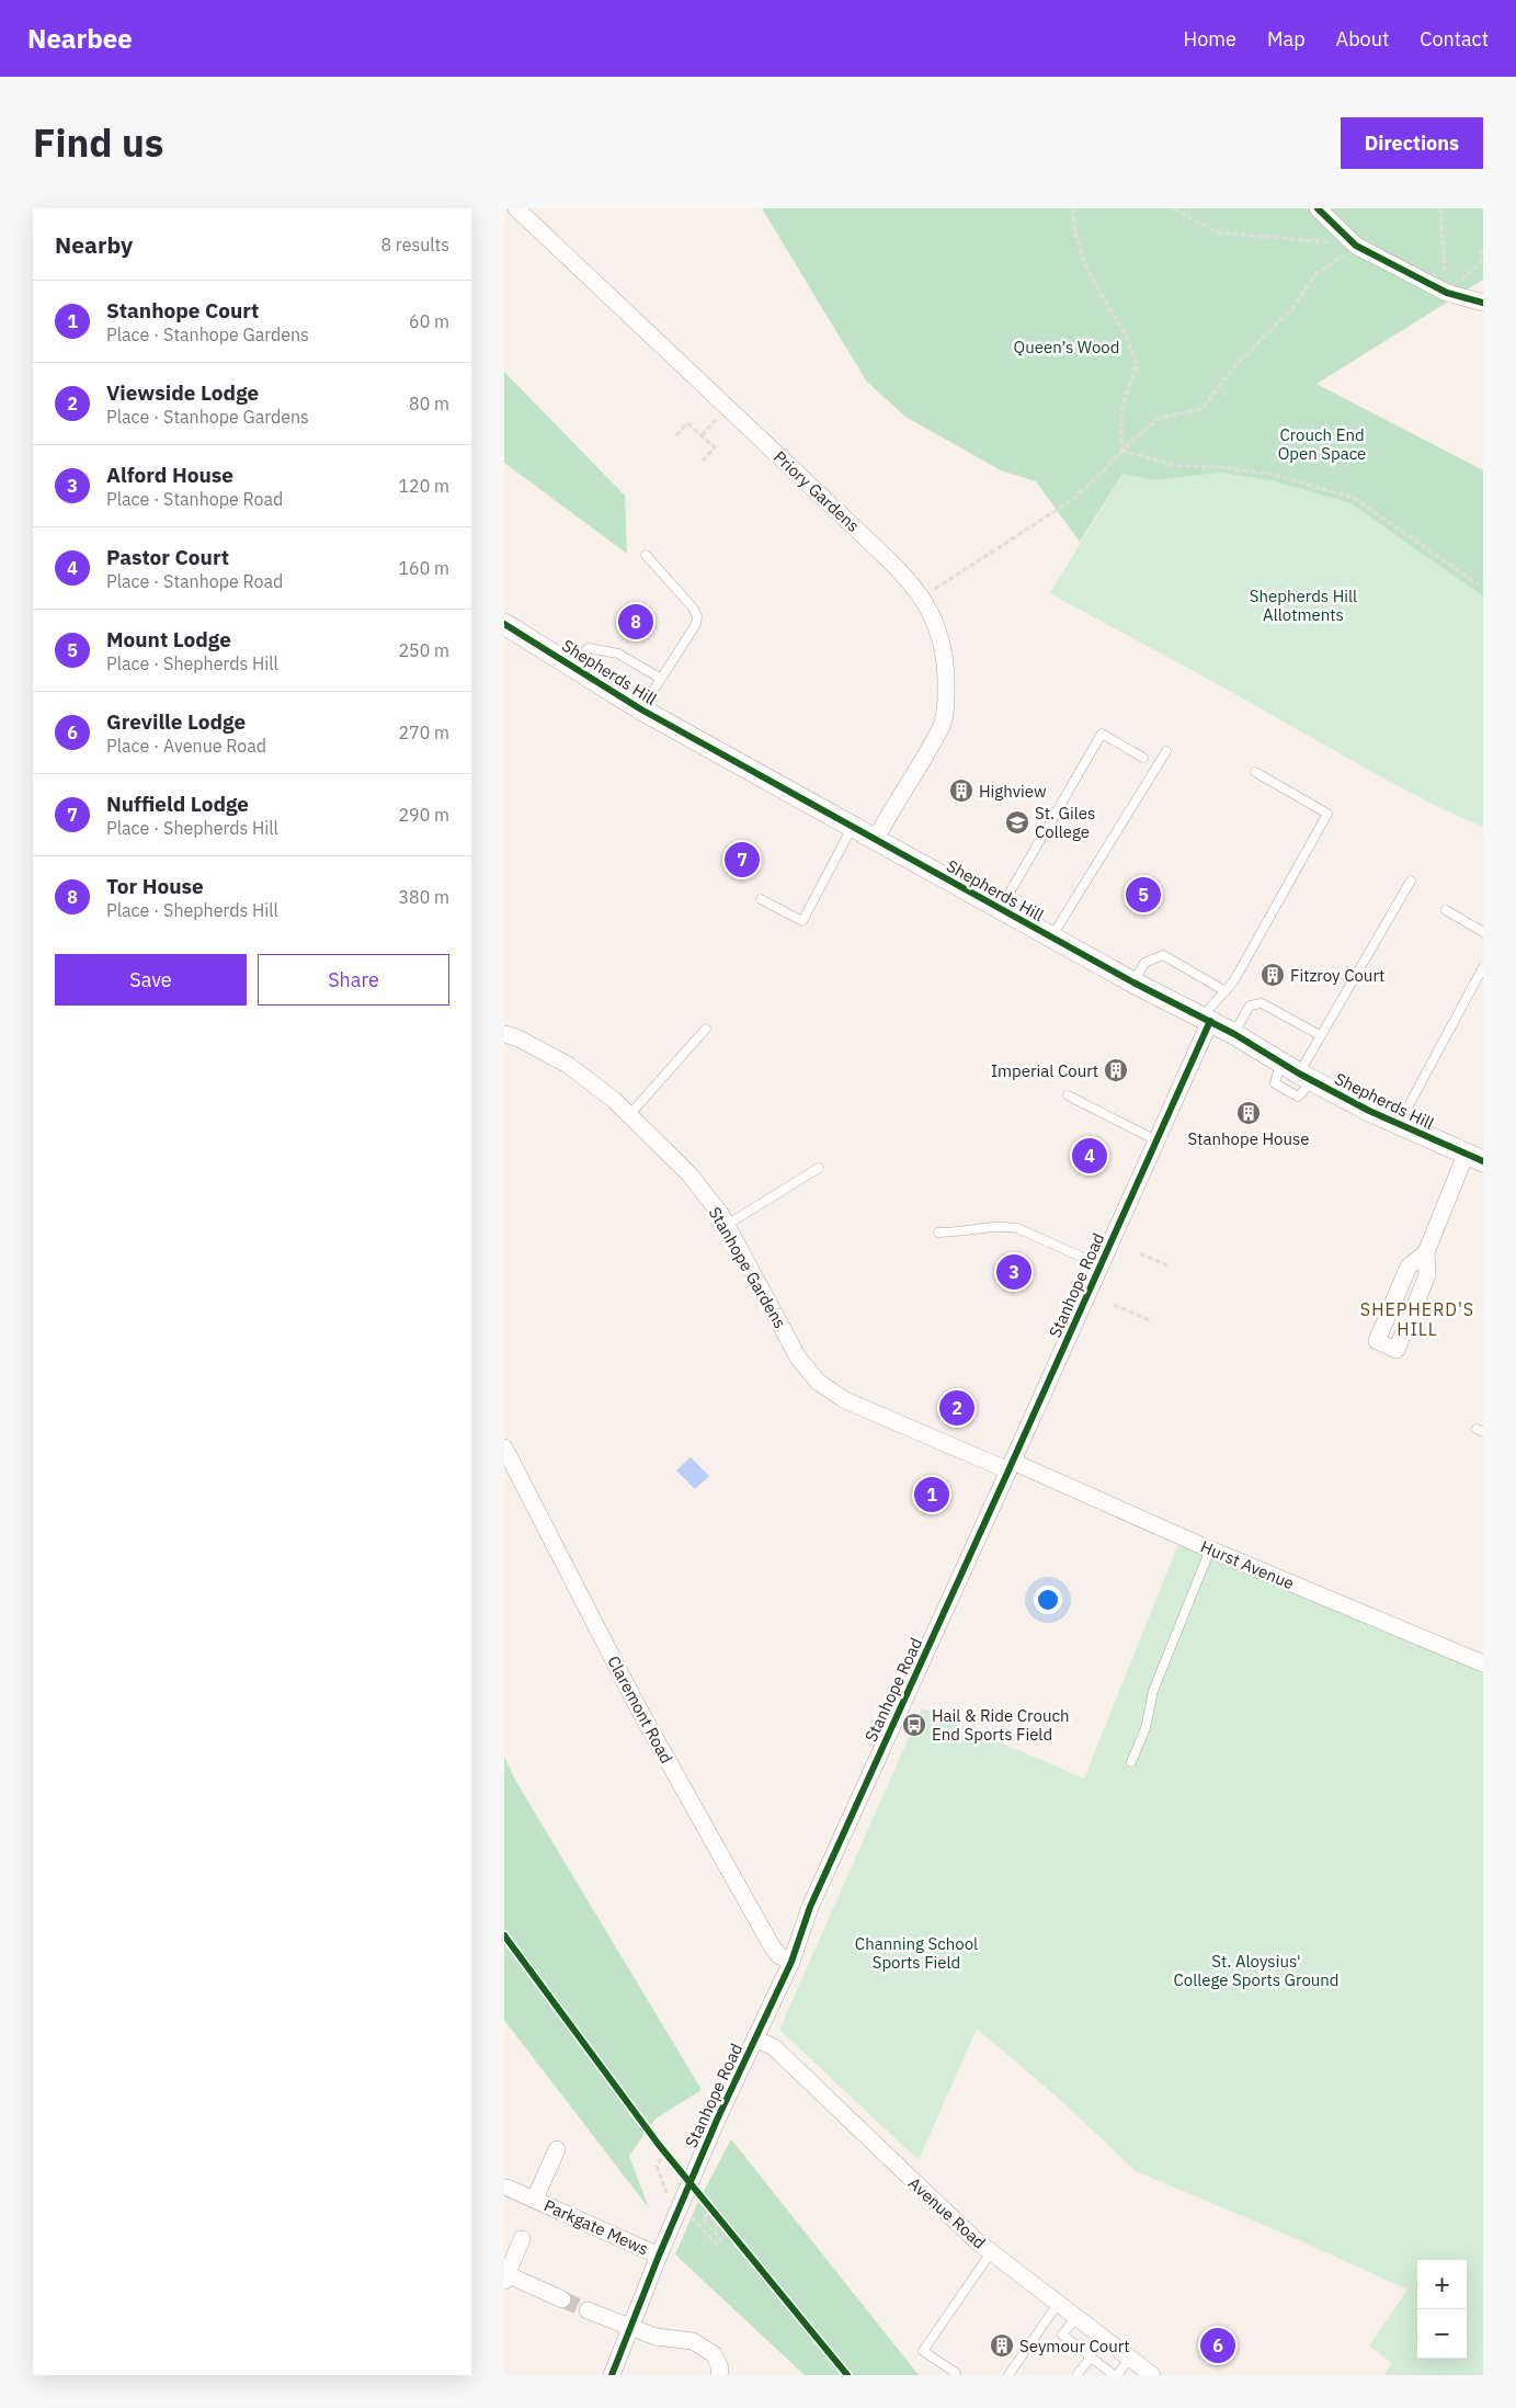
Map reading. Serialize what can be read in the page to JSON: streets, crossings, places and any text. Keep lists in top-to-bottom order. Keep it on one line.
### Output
{"streets":{"street":["Priory Gardens","Shepherds Hill","Stanhope Gardens","Stanhope Road","Hurst Avenue","Claremont Road","Avenue Road","Parkgate Mews"]},"crossings":[["Priory Gardens","Shepherds Hill"],["Shepherds Hill","Stanhope Road"],["Stanhope Gardens","Stanhope Road"],["Stanhope Gardens","Hurst Avenue"],["Stanhope Road","Hurst Avenue"],["Stanhope Road","Claremont Road"],["Stanhope Road","Avenue Road"],["Stanhope Road","Parkgate Mews"]],"districts":["SHEPHERD'S HILL"],"parks":["Queen’s Wood","Crouch End Open Space","Shepherds Hill Allotments","Channing School Sports Field","St. Aloysius' College Sports Ground"],"places":{"building":["Highview","Fitzroy Court","Imperial Court","Stanhope House","Seymour Court"],"school or university":["St. Giles College"],"bus stop":["Hail & Ride Crouch End Sports Field"]},"page":{"header":"Nearbee","nav":["Home","Map","About","Contact"],"title":"Find us","buttons":["Directions",["Save","Share"]],"heading":["Nearby","8 results"],"list":[{"mark":"1","name":"Stanhope Court","note":"Place · Stanhope Gardens","value":"60 m"},{"mark":"2","name":"Viewside Lodge","note":"Place · Stanhope Gardens","value":"80 m"},{"mark":"3","name":"Alford House","note":"Place · Stanhope Road","value":"120 m"},{"mark":"4","name":"Pastor Court","note":"Place · Stanhope Road","value":"160 m"},{"mark":"5","name":"Mount Lodge","note":"Place · Shepherds Hill","value":"250 m"},{"mark":"6","name":"Greville Lodge","note":"Place · Avenue Road","value":"270 m"},{"mark":"7","name":"Nuffield Lodge","note":"Place · Shepherds Hill","value":"290 m"},{"mark":"8","name":"Tor House","note":"Place · Shepherds Hill","value":"380 m"}],"pins":["8","7","5","4","3","2","1","6"],"map_buttons":["+","−"]}}
